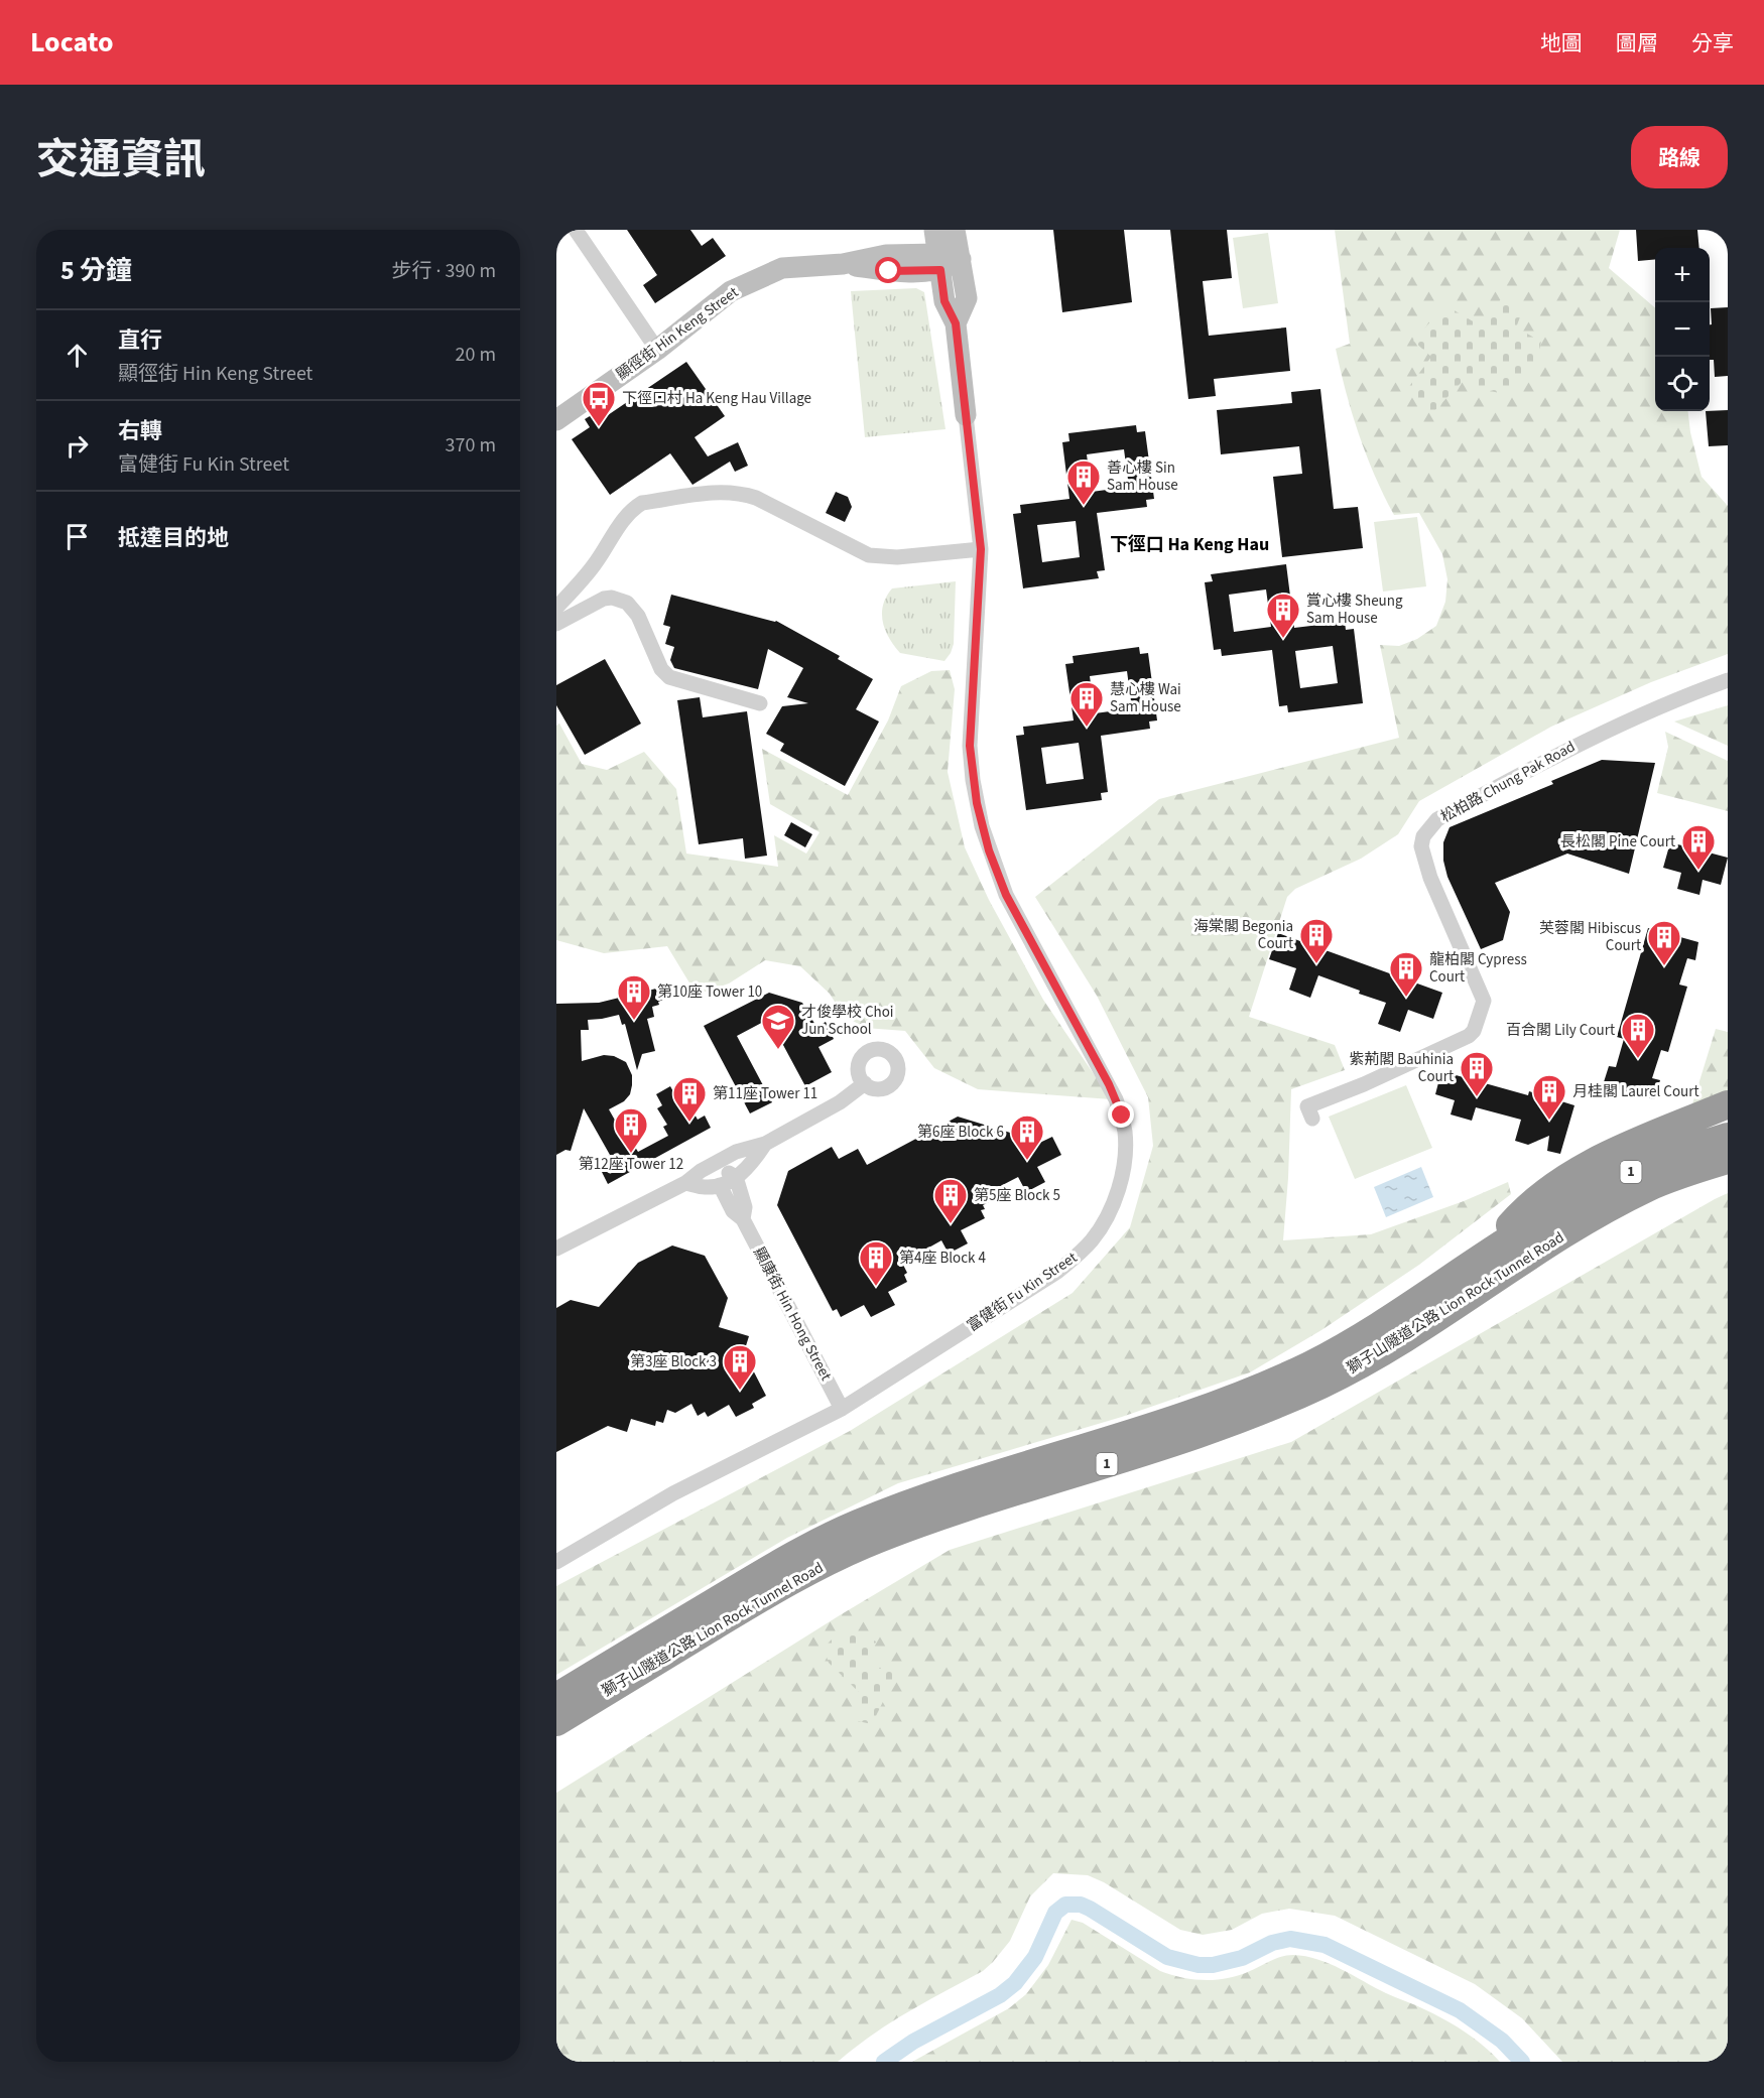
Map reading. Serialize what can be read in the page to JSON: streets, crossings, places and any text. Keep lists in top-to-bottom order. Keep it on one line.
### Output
{"streets":{"highway":["1","獅子山隧道公路 Lion Rock Tunnel Road"],"street":["顯徑街 Hin Keng Street","松柏路 Chung Pak Road","富健街 Fu Kin Street","顯康街 Hin Hong Street"]},"crossings":[["顯徑街 Hin Keng Street","富健街 Fu Kin Street"],["富健街 Fu Kin Street","顯康街 Hin Hong Street"]],"districts":["下徑口 Ha Keng Hau"],"places":{"bus stop":["下徑口村 Ha Keng Hau Village"],"building":["善心樓 Sin Sam House","賞心樓 Sheung Sam House","慧心樓 Wai Sam House","長松閣 Pine Court","海棠閣 Begonia Court","芙蓉閣 Hibiscus Court","龍柏閣 Cypress Court","第10座 Tower 10","百合閣 Lily Court","紫荊閣 Bauhinia Court","月桂閣 Laurel Court","第11座 Tower 11","第12座 Tower 12","第6座 Block 6","第5座 Block 5","第4座 Block 4","第3座 Block 3"],"school or university":["才俊學校 Choi Jun School"]},"page":{"header":"Locato","nav":["地圖","圖層","分享"],"title":"交通資訊","buttons":"路線","heading":["5 分鐘","步行 · 390 m"],"map_buttons":["+","−"],"list":[["直行","顯徑街 Hin Keng Street","20 m"],["右轉","富健街 Fu Kin Street","370 m"],"抵達目的地"]}}
